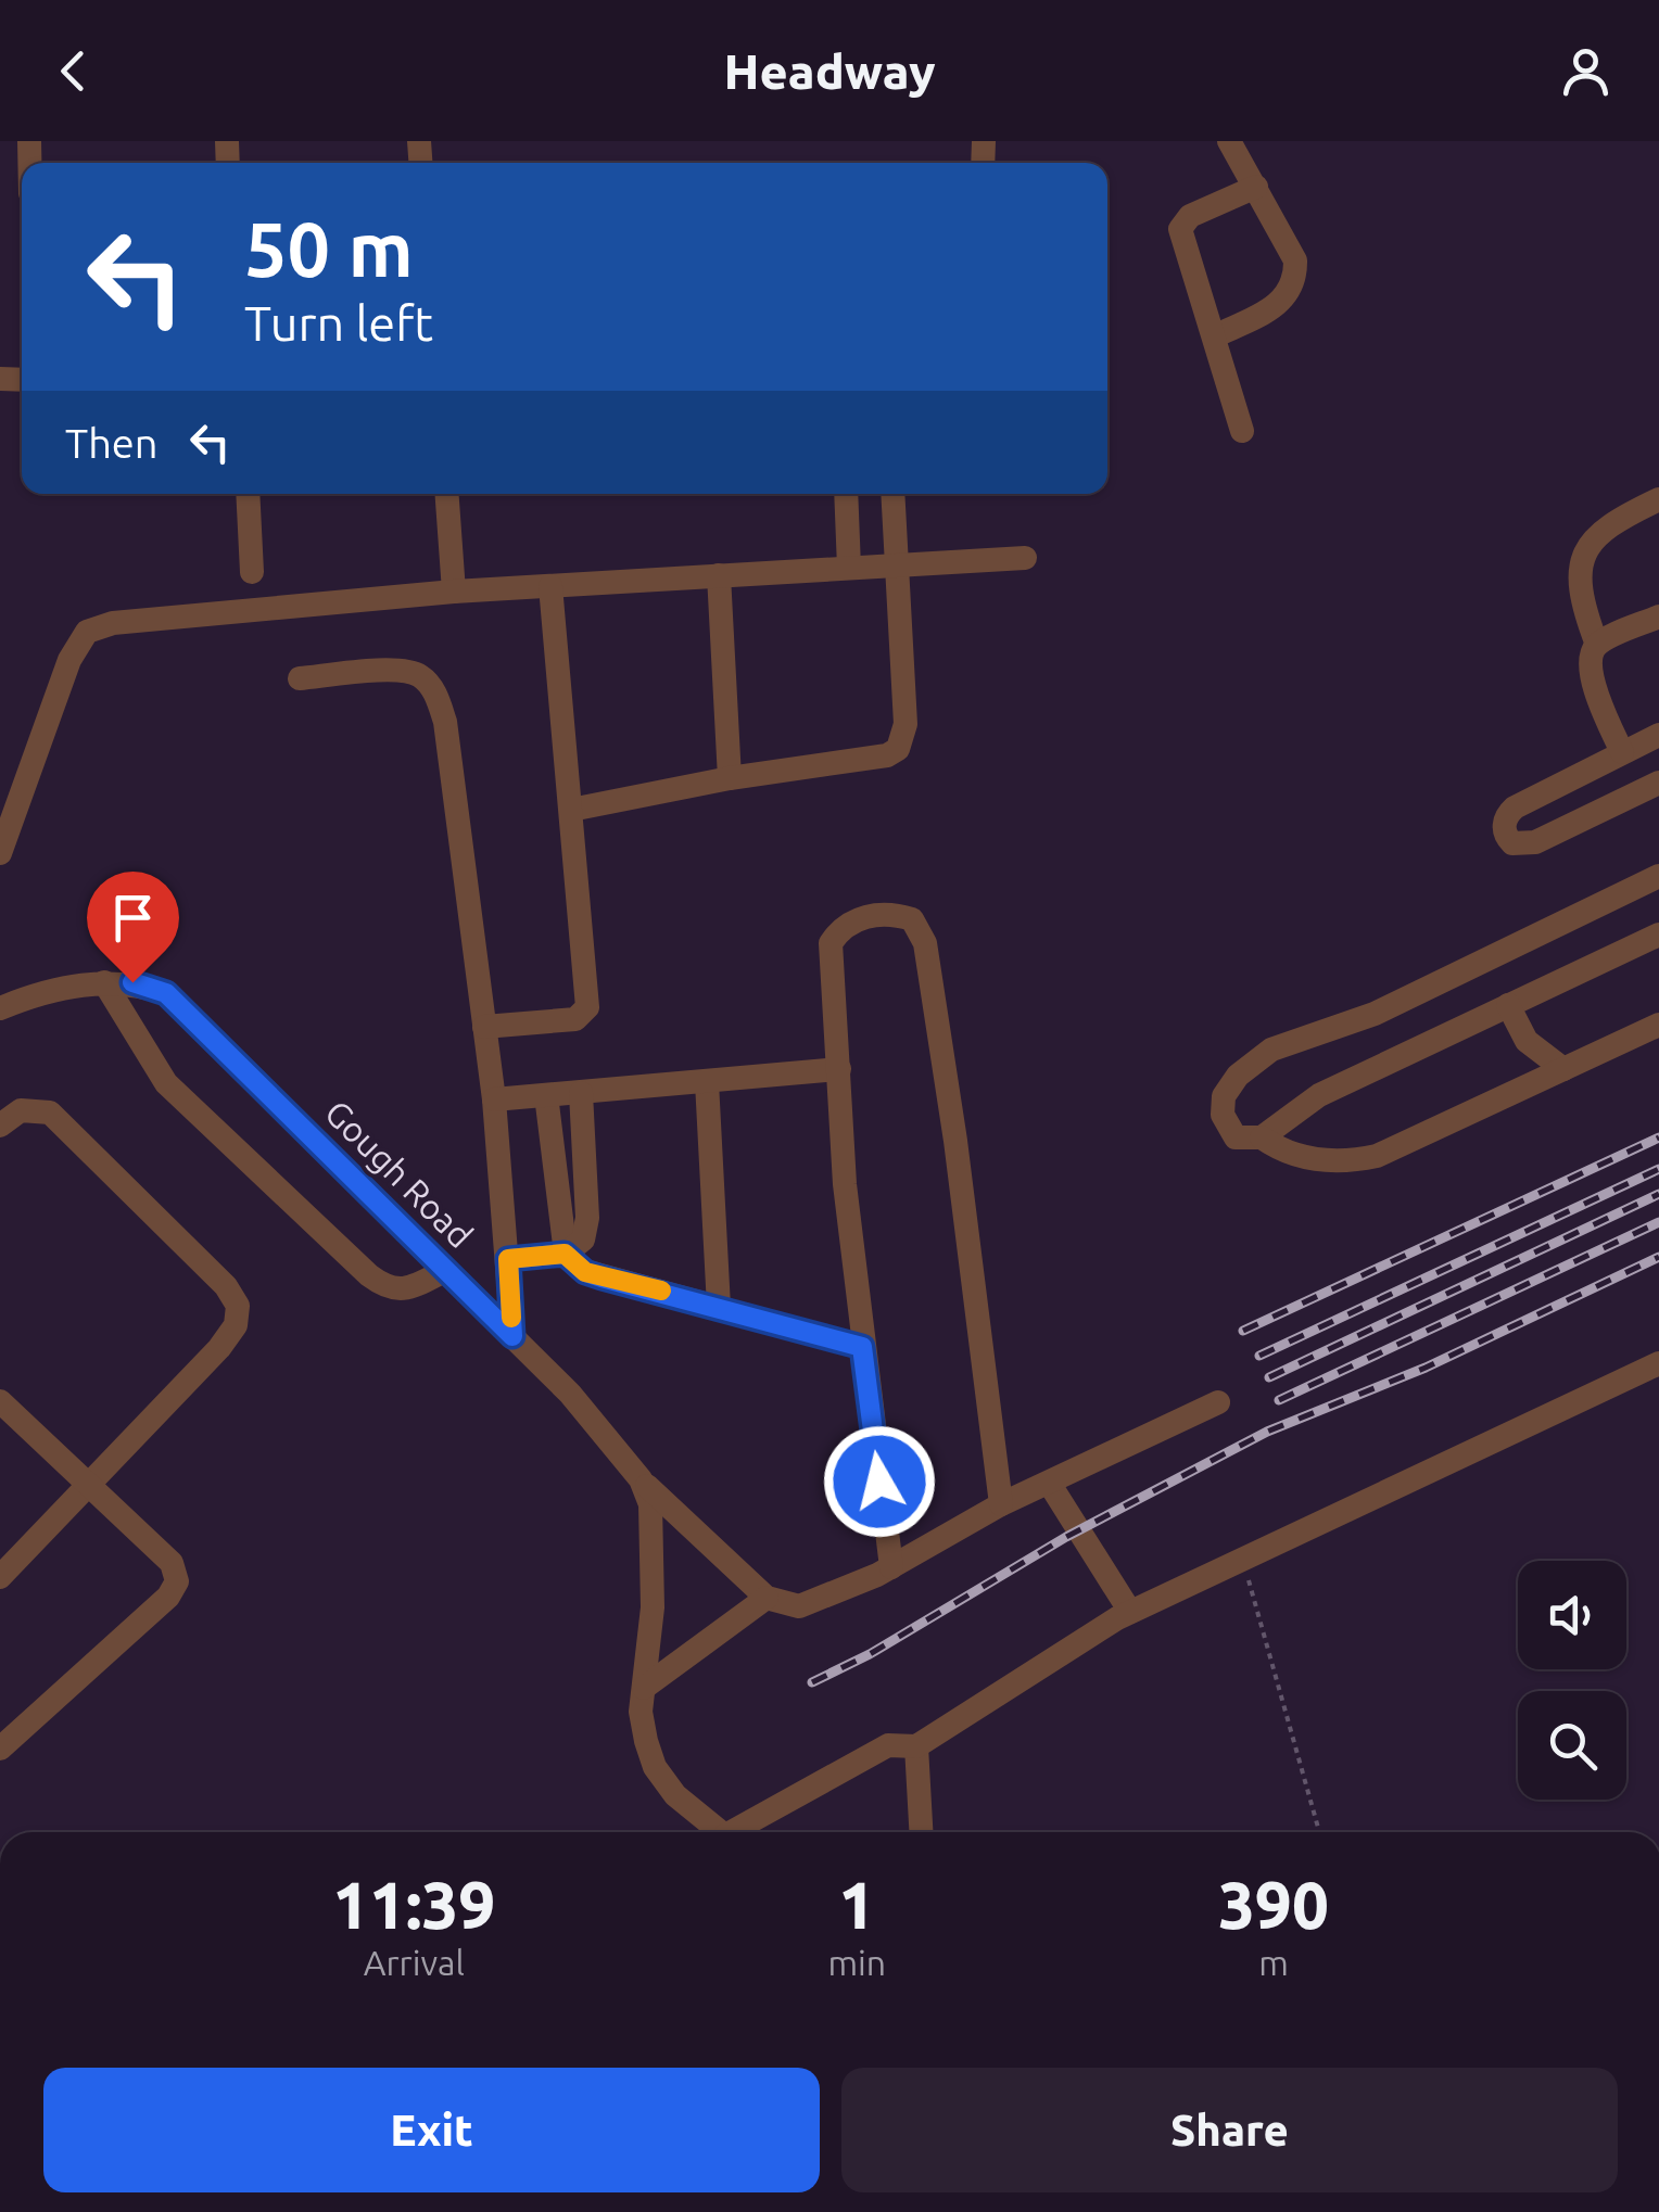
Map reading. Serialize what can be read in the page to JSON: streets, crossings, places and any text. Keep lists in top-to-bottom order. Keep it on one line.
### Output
{"streets":{"street":["Gough Road"]},"page":{"header":"Headway","turn":["50 m","Turn left"],"then":"Then","eta":["11:39","Arrival","1","min","390","m"],"buttons":["Exit","Share"]}}
